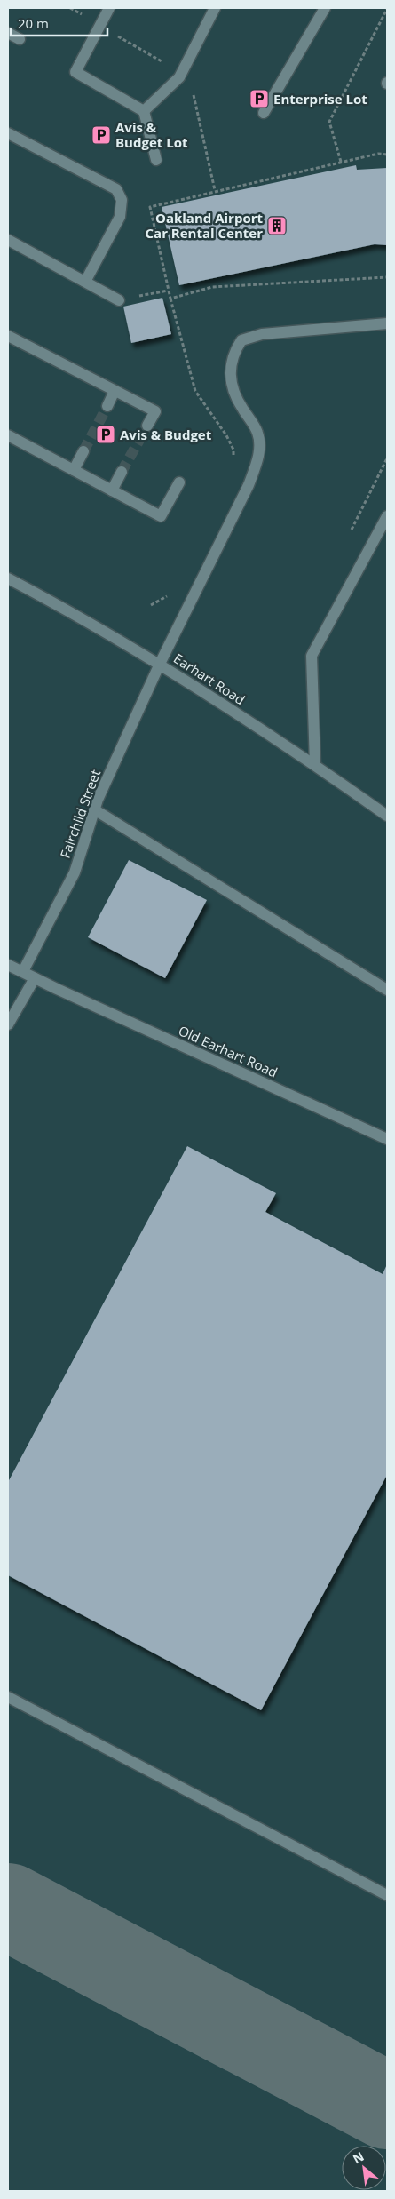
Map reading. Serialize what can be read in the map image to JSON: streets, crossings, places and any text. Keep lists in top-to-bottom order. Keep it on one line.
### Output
{"streets":{"street":["Earhart Road","Fairchild Street","Old Earhart Road"]},"crossings":[["Earhart Road","Fairchild Street"],["Fairchild Street","Old Earhart Road"]],"places":{"parking":["Enterprise Lot","Avis & Budget Lot","Avis & Budget"],"building":["Oakland Airport Car Rental Center"]},"scale_bar":"20 m","north":"top left"}
